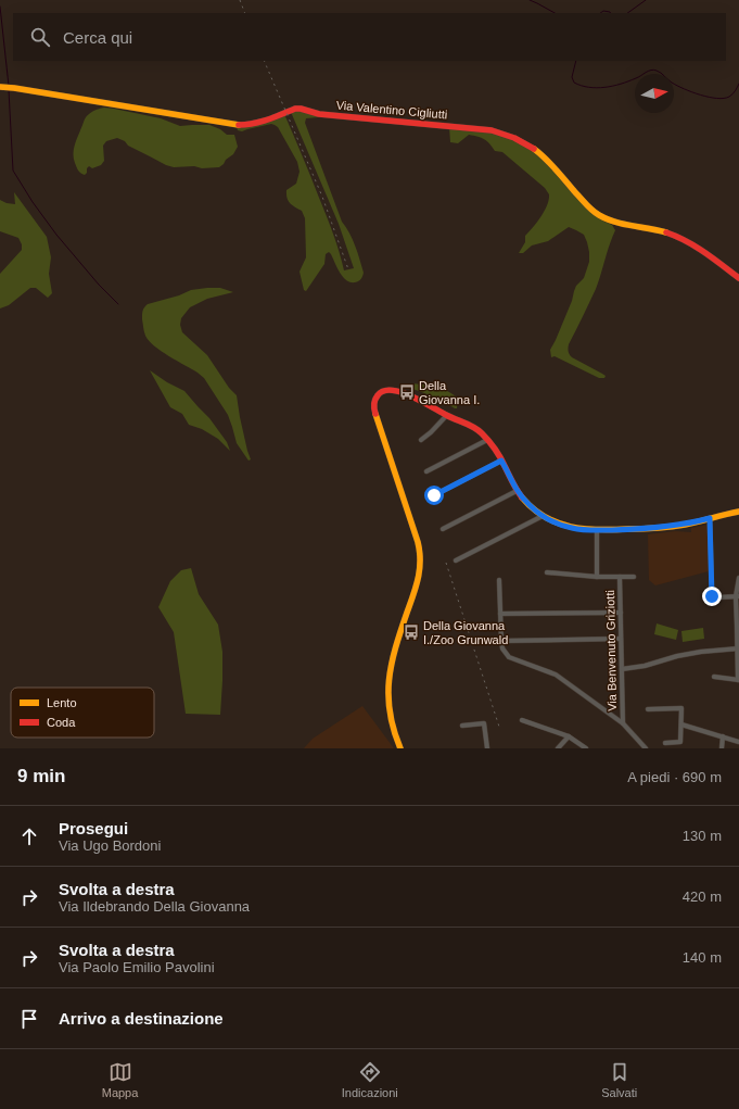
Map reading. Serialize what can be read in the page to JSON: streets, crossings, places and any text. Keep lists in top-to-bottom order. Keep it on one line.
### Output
{"streets":{"street":["Via Valentino Cigliutti","Via Benvenuto Griziotti"]},"places":{"bus stop":["Della Giovanna I.","Della Giovanna I./Zoo Grunwald"]},"legend":["Lento","Coda"],"north":"right","page":{"search":"Cerca qui","heading":["9 min","A piedi · 690 m"],"list":[["Prosegui","Via Ugo Bordoni","130 m"],["Svolta a destra","Via Ildebrando Della Giovanna","420 m"],["Svolta a destra","Via Paolo Emilio Pavolini","140 m"],"Arrivo a destinazione"],"nav":["Mappa","Indicazioni","Salvati"]}}
